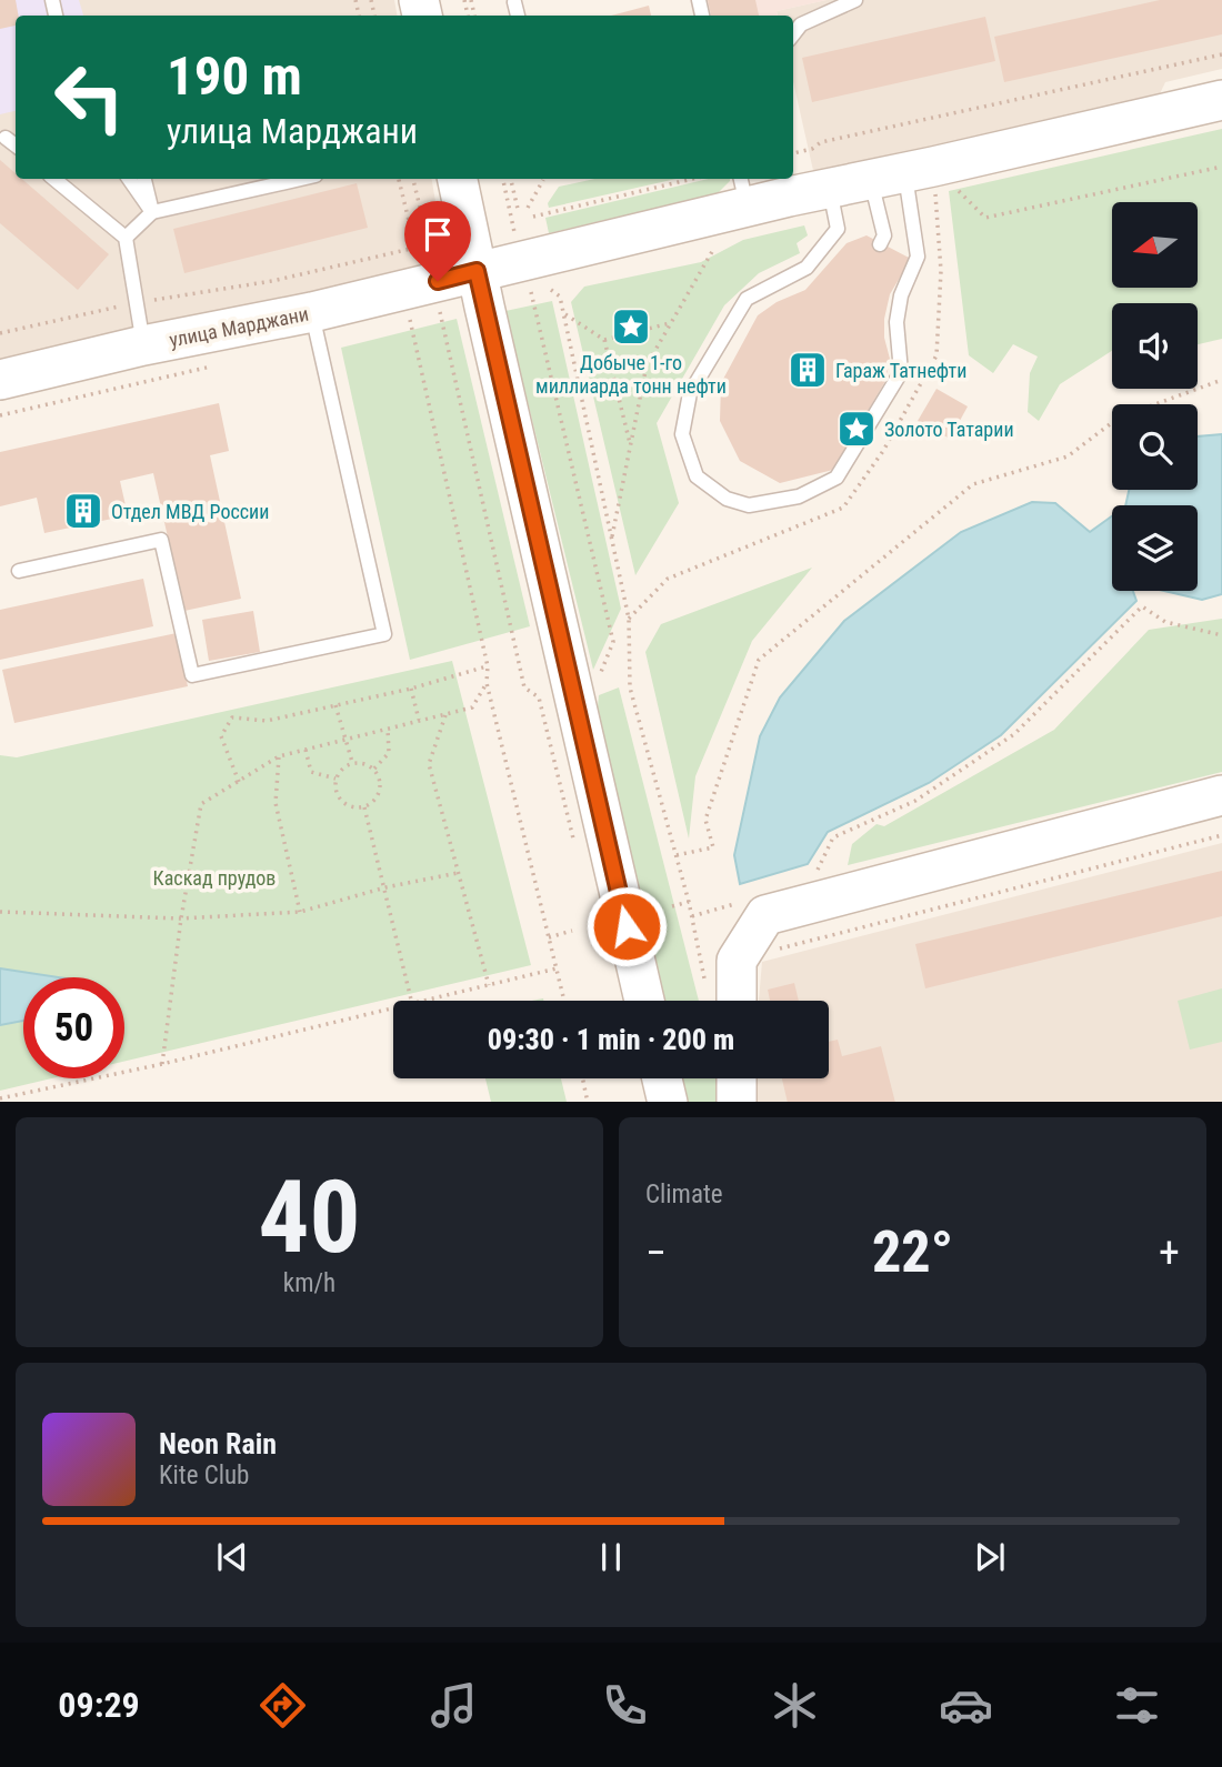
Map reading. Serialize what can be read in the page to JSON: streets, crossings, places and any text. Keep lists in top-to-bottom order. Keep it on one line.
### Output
{"streets":{"street":["улица Марджани"]},"parks":["Каскад прудов"],"places":{"place":["Добыче 1-го миллиарда тонн нефти","Золото Татарии"],"building":["Гараж Татнефти","Отдел МВД России"]},"north":"left","page":{"turn":["190 m","улица Марджани"],"limit":"50","trip":"09:30 · 1 min · 200 m","tile":[["40","km/h"],"Climate"],"heat":["−","22°","+"],"song":["Neon Rain","Kite Club"],"tabs":"09:29"}}
